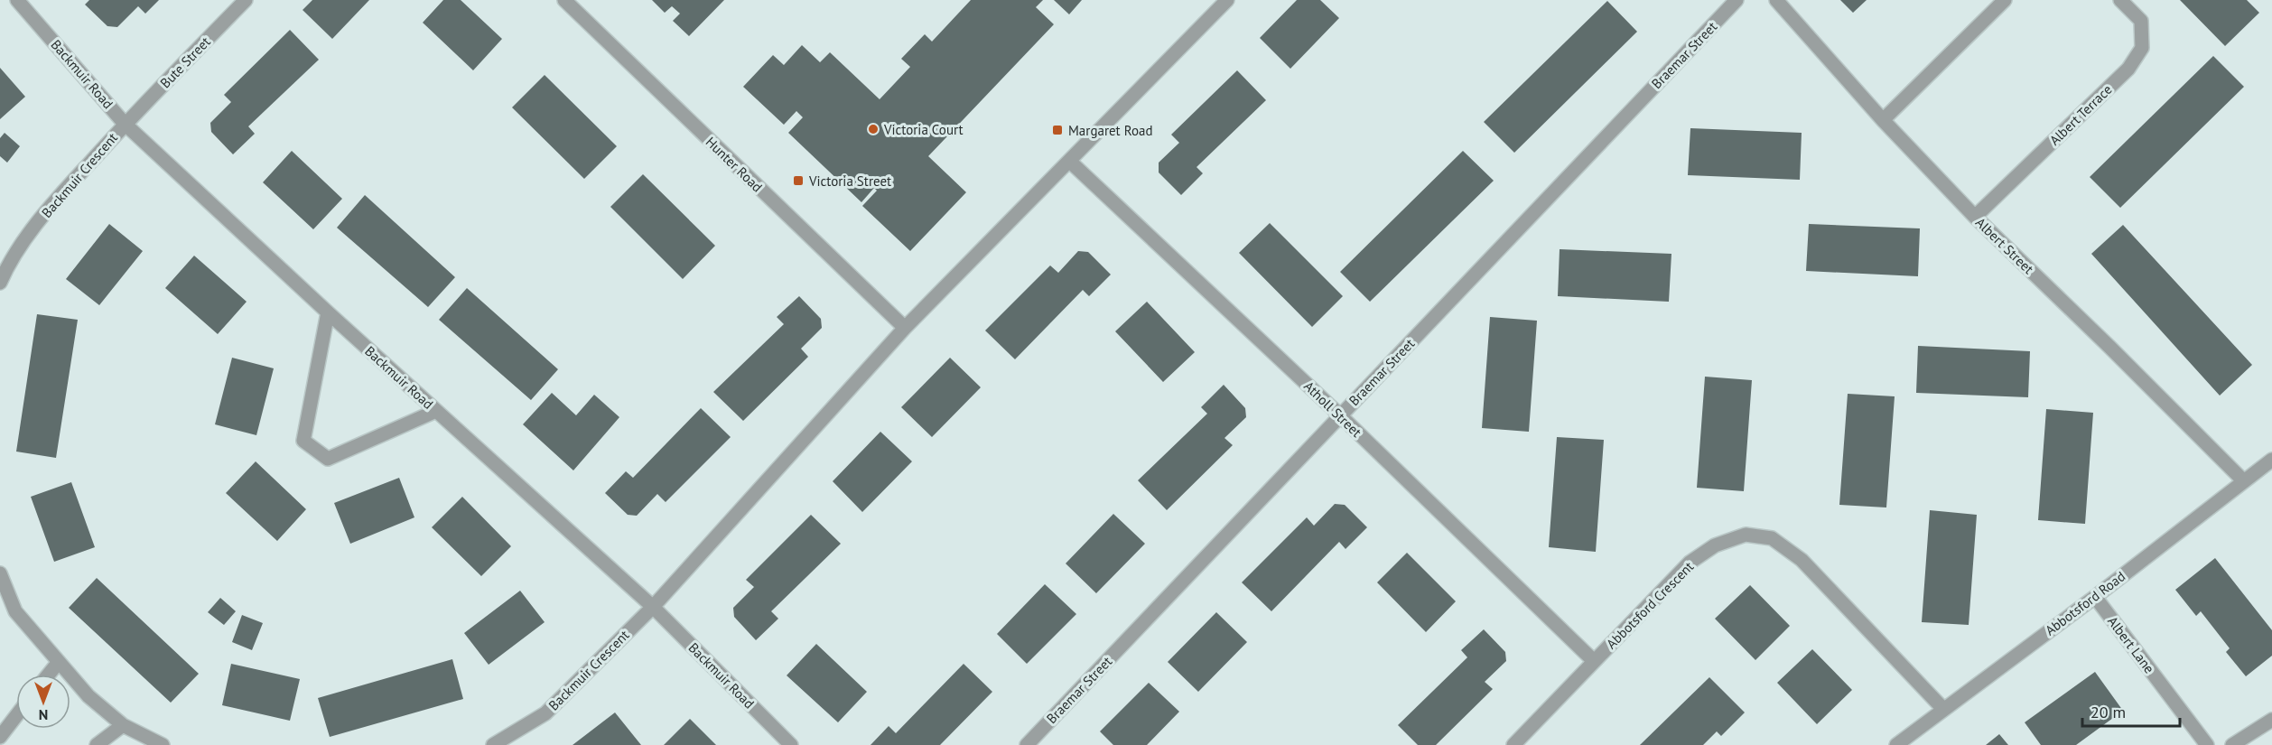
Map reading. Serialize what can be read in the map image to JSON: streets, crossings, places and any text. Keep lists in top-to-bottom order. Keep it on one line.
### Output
{"streets":{"street":["Braemar Street","Bute Street","Backmuir Road","Albert Terrace","Hunter Road","Backmuir Crescent","Albert Street","Atholl Street","Abbotsford Road","Abbotsford Crescent","Albert Lane"]},"crossings":[["Braemar Street","Atholl Street"],["Bute Street","Backmuir Road"],["Bute Street","Backmuir Crescent"],["Backmuir Road","Backmuir Crescent"],["Albert Terrace","Albert Street"],["Albert Street","Abbotsford Road"],["Atholl Street","Abbotsford Crescent"],["Abbotsford Road","Abbotsford Crescent"],["Abbotsford Road","Albert Lane"]],"places":{"other":["Victoria Court"],"transit":["Margaret Road","Victoria Street"]},"scale_bar":"20 m","north":"bottom"}
